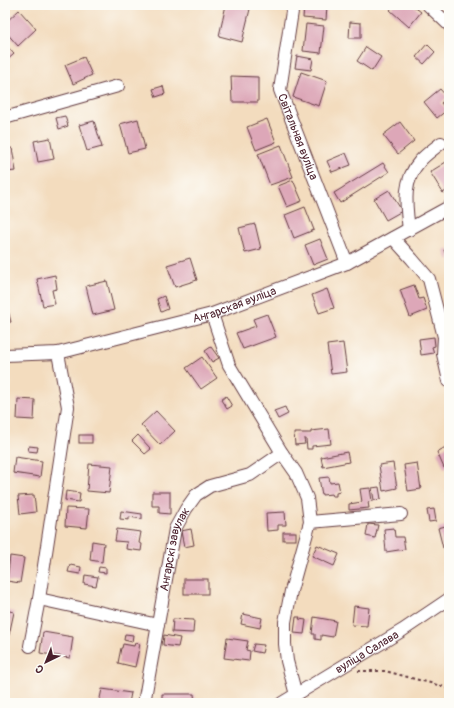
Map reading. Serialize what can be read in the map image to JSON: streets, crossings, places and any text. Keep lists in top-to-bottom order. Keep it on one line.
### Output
{"streets":{"street":["Світальная вуліца","Ангарская вуліца","Ангарскі завулак","вуліца Салава"]},"crossings":[["Світальная вуліца","Ангарская вуліца"]],"north":"bottom left"}
